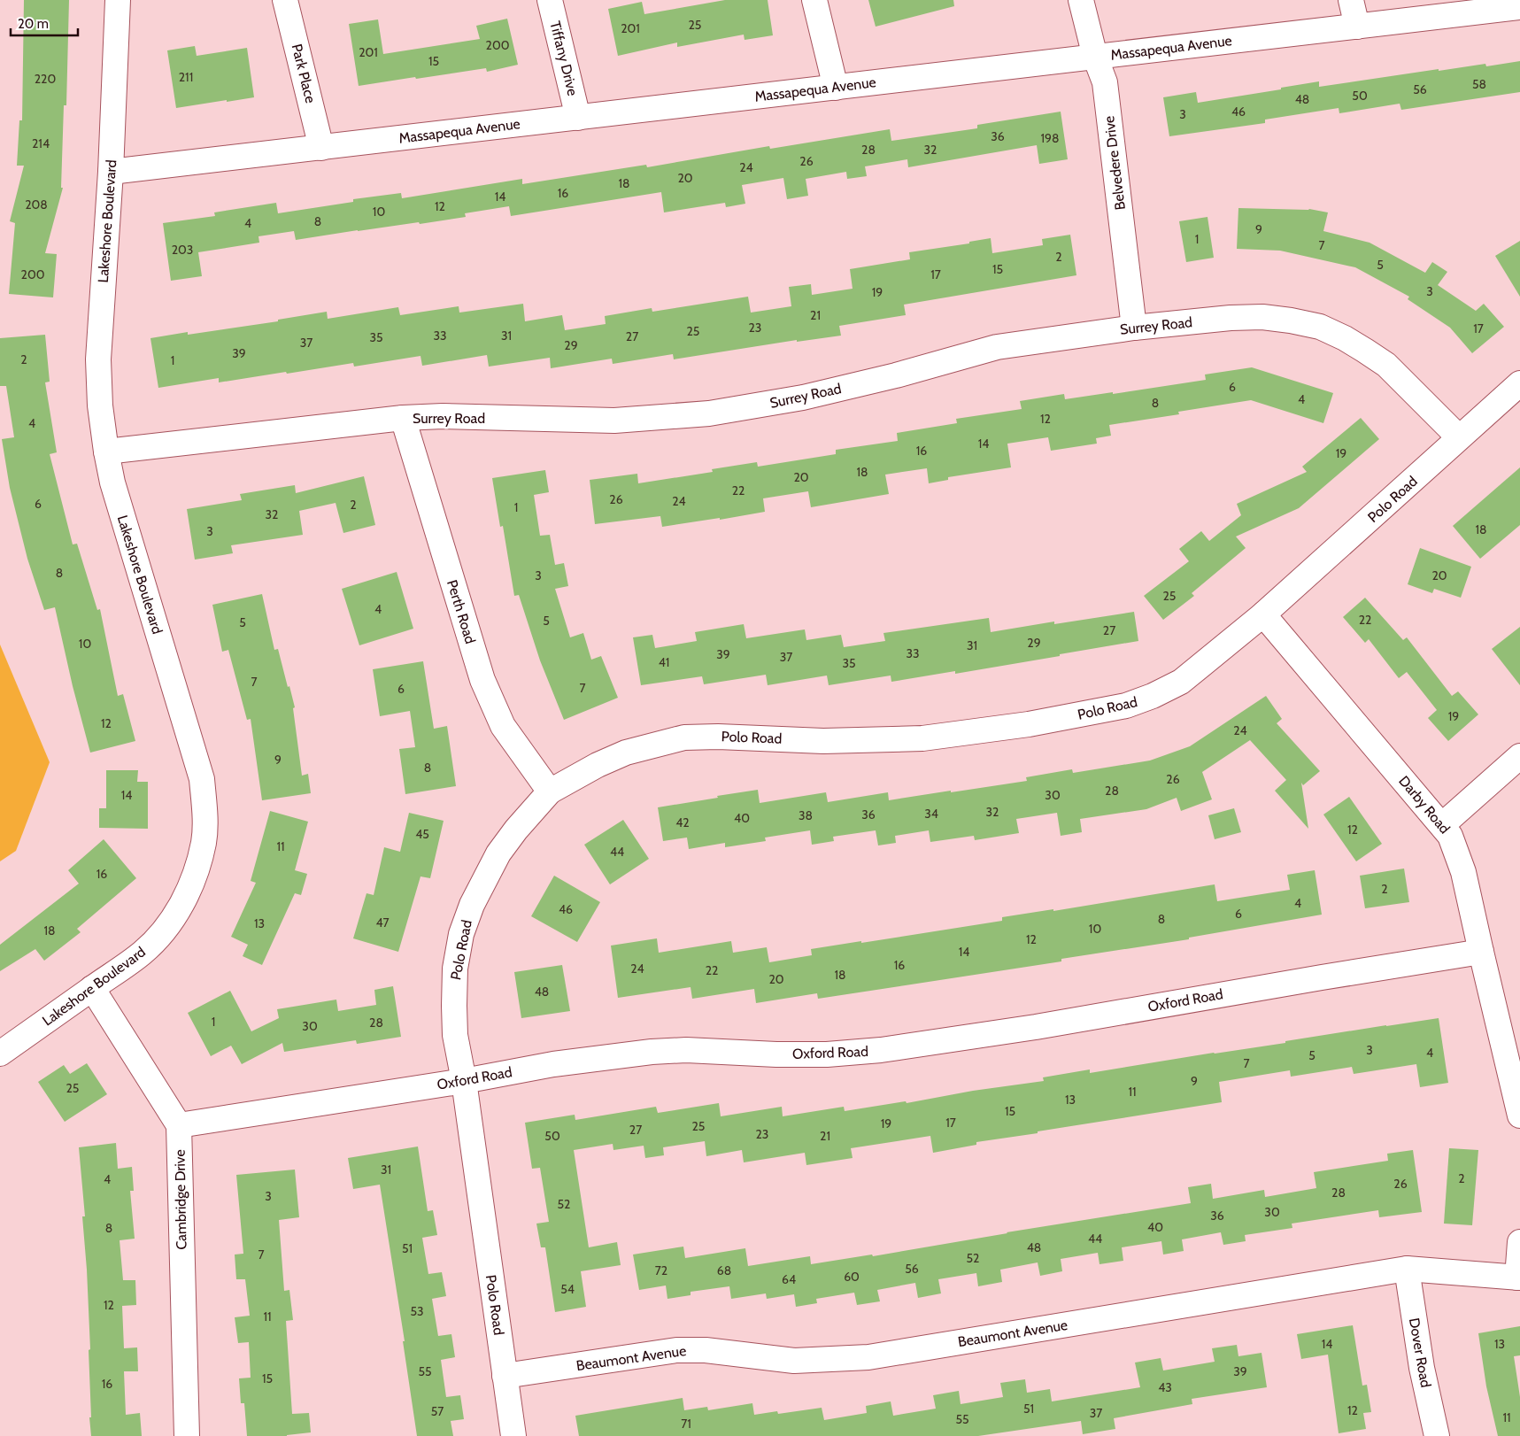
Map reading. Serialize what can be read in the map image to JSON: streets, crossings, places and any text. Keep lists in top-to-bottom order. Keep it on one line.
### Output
{"streets":{"street":["Massapequa Avenue","Tiffany Drive","Park Place","Belvedere Drive","Lakeshore Boulevard","Surrey Road","Polo Road","Perth Road","Darby Road","Oxford Road","Cambridge Drive","Beaumont Avenue","Dover Road"]},"crossings":[["Massapequa Avenue","Tiffany Drive"],["Massapequa Avenue","Park Place"],["Massapequa Avenue","Belvedere Drive"],["Massapequa Avenue","Lakeshore Boulevard"],["Belvedere Drive","Surrey Road"],["Lakeshore Boulevard","Surrey Road"],["Surrey Road","Polo Road"],["Surrey Road","Perth Road"],["Polo Road","Perth Road"],["Polo Road","Darby Road"],["Polo Road","Oxford Road"],["Polo Road","Beaumont Avenue"],["Darby Road","Oxford Road"],["Oxford Road","Cambridge Drive"],["Beaumont Avenue","Dover Road"]],"house_numbers":["25","201","200","201","15","211","220","58","56","50","48","46","3","36","198","214","28","32","26","24","20","18","16","14","208","12","10","8","4","9","1","7","203","2","5","15","200","17","3","19","21","23","17","25","33","31","27","35","37","29","39","2","1","6","4","8","12","4","14","16","19","18","20","22","26","24","6","2","1","32","18","3","8","3","20","25","4","22","5","5","27","29","10","31","33","39","37","41","35","7","7","6","19","12","24","9","8","26","28","14","30","32","34","36","38","40","42","12","45","11","44","16","2","4","46","6","8","47","13","10","18","12","14","16","24","22","18","20","48","1","28","30","3","4","5","7","9","25","11","13","15","17","19","25","27","23","50","21","31","2","4","26","28","3","52","30","36","40","8","44","48","51","7","52","56","72","68","60","64","54","12","53","11","14","13","55","39","15","16","43","51","12","57","37","11","55","71"],"scale_bar":"20 m"}
